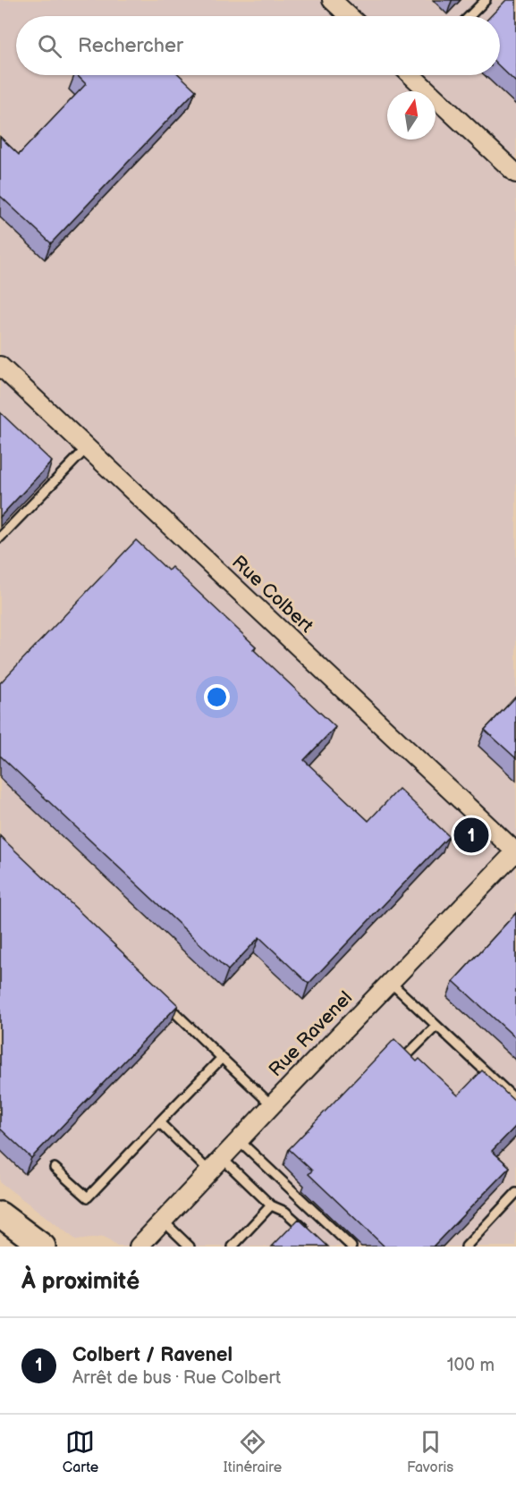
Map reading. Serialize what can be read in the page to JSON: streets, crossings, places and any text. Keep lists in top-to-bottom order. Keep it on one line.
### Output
{"streets":{"street":["Rue Colbert","Rue Ravenel"]},"crossings":[["Rue Colbert","Rue Ravenel"]],"north":"top","page":{"search":"Rechercher","pins":"1","heading":"À proximité","list":[{"mark":"1","name":"Colbert / Ravenel","note":"Arrêt de bus · Rue Colbert","value":"100 m"}],"nav":["Carte","Itinéraire","Favoris"]}}
